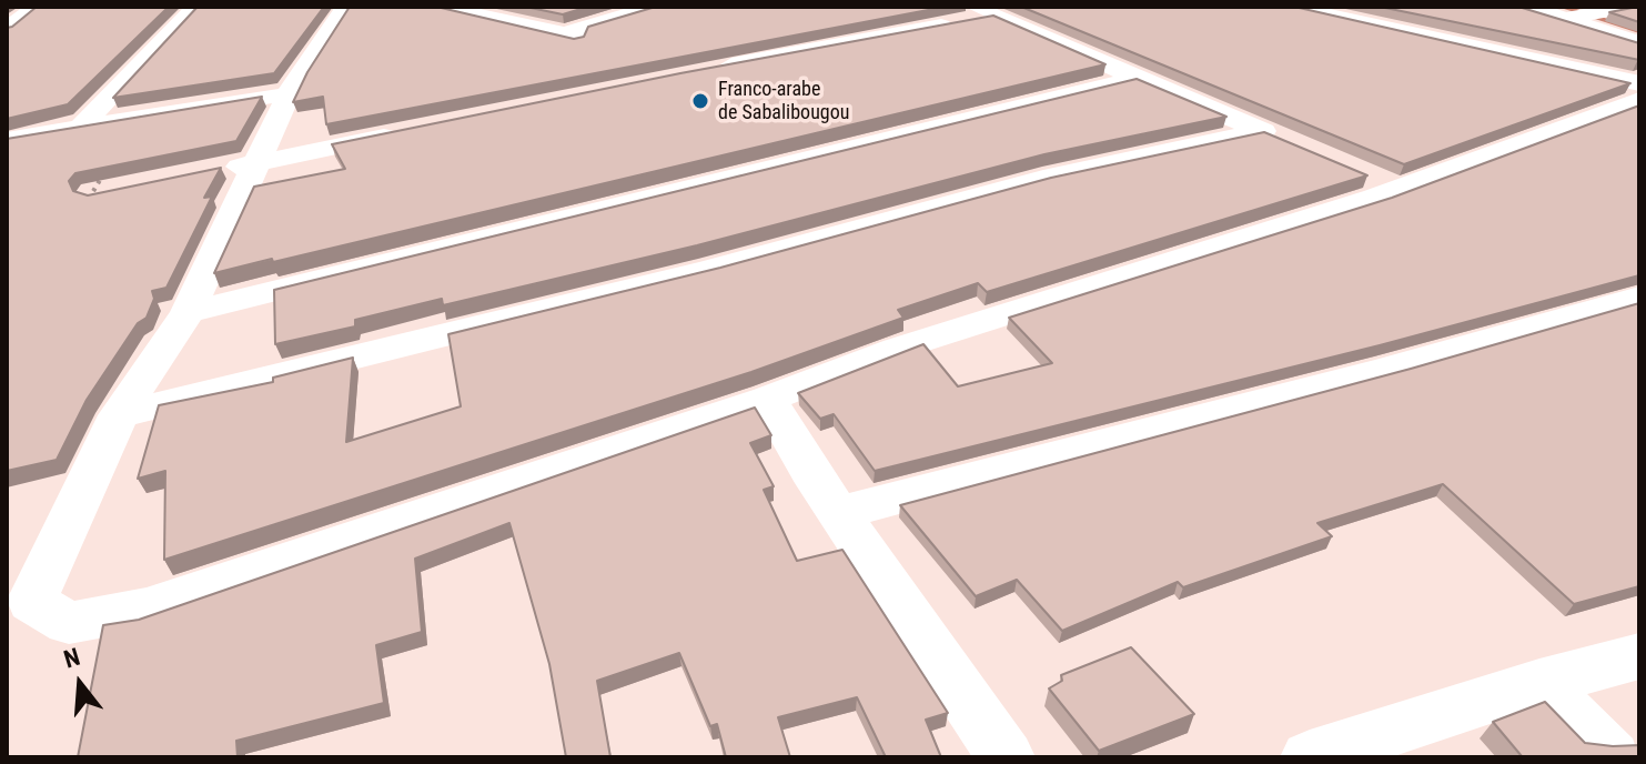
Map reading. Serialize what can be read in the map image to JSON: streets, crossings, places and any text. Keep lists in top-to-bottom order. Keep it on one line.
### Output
{"places":["Franco-arabe de Sabalibougou"],"north":"top"}
